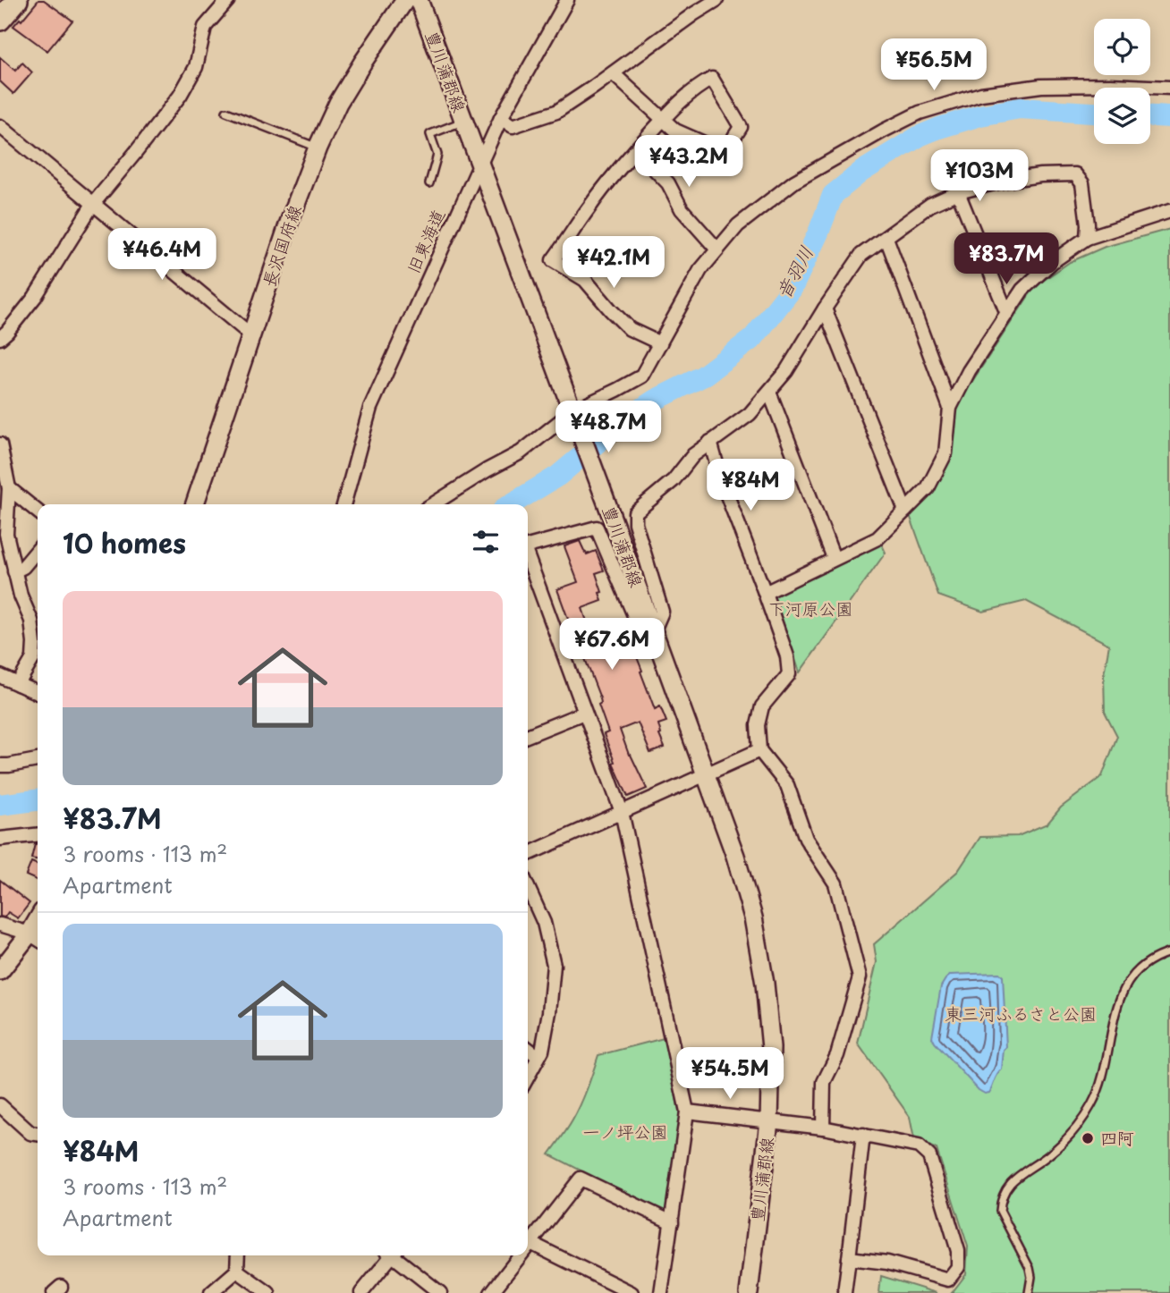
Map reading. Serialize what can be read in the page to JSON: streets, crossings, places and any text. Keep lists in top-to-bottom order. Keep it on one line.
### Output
{"streets":{"main road":["豊川蒲郡線","長沢国府線"],"street":["旧東海道"]},"crossings":[["豊川蒲郡線","旧東海道"]],"water":["音羽川"],"parks":["下河原公園","東三河ふるさと公園","一ノ坪公園"],"places":["四阿"],"page":{"price":["¥56.5M","¥43.2M","¥103M","¥46.4M","¥83.7M","¥42.1M","¥48.7M","¥84M","¥67.6M","¥54.5M"],"heading":"10 homes","list":[{"name":"¥83.7M","note":"3 rooms · 113 m² · Apartment"},{"name":"¥84M","note":"3 rooms · 113 m² · Apartment"}]}}
